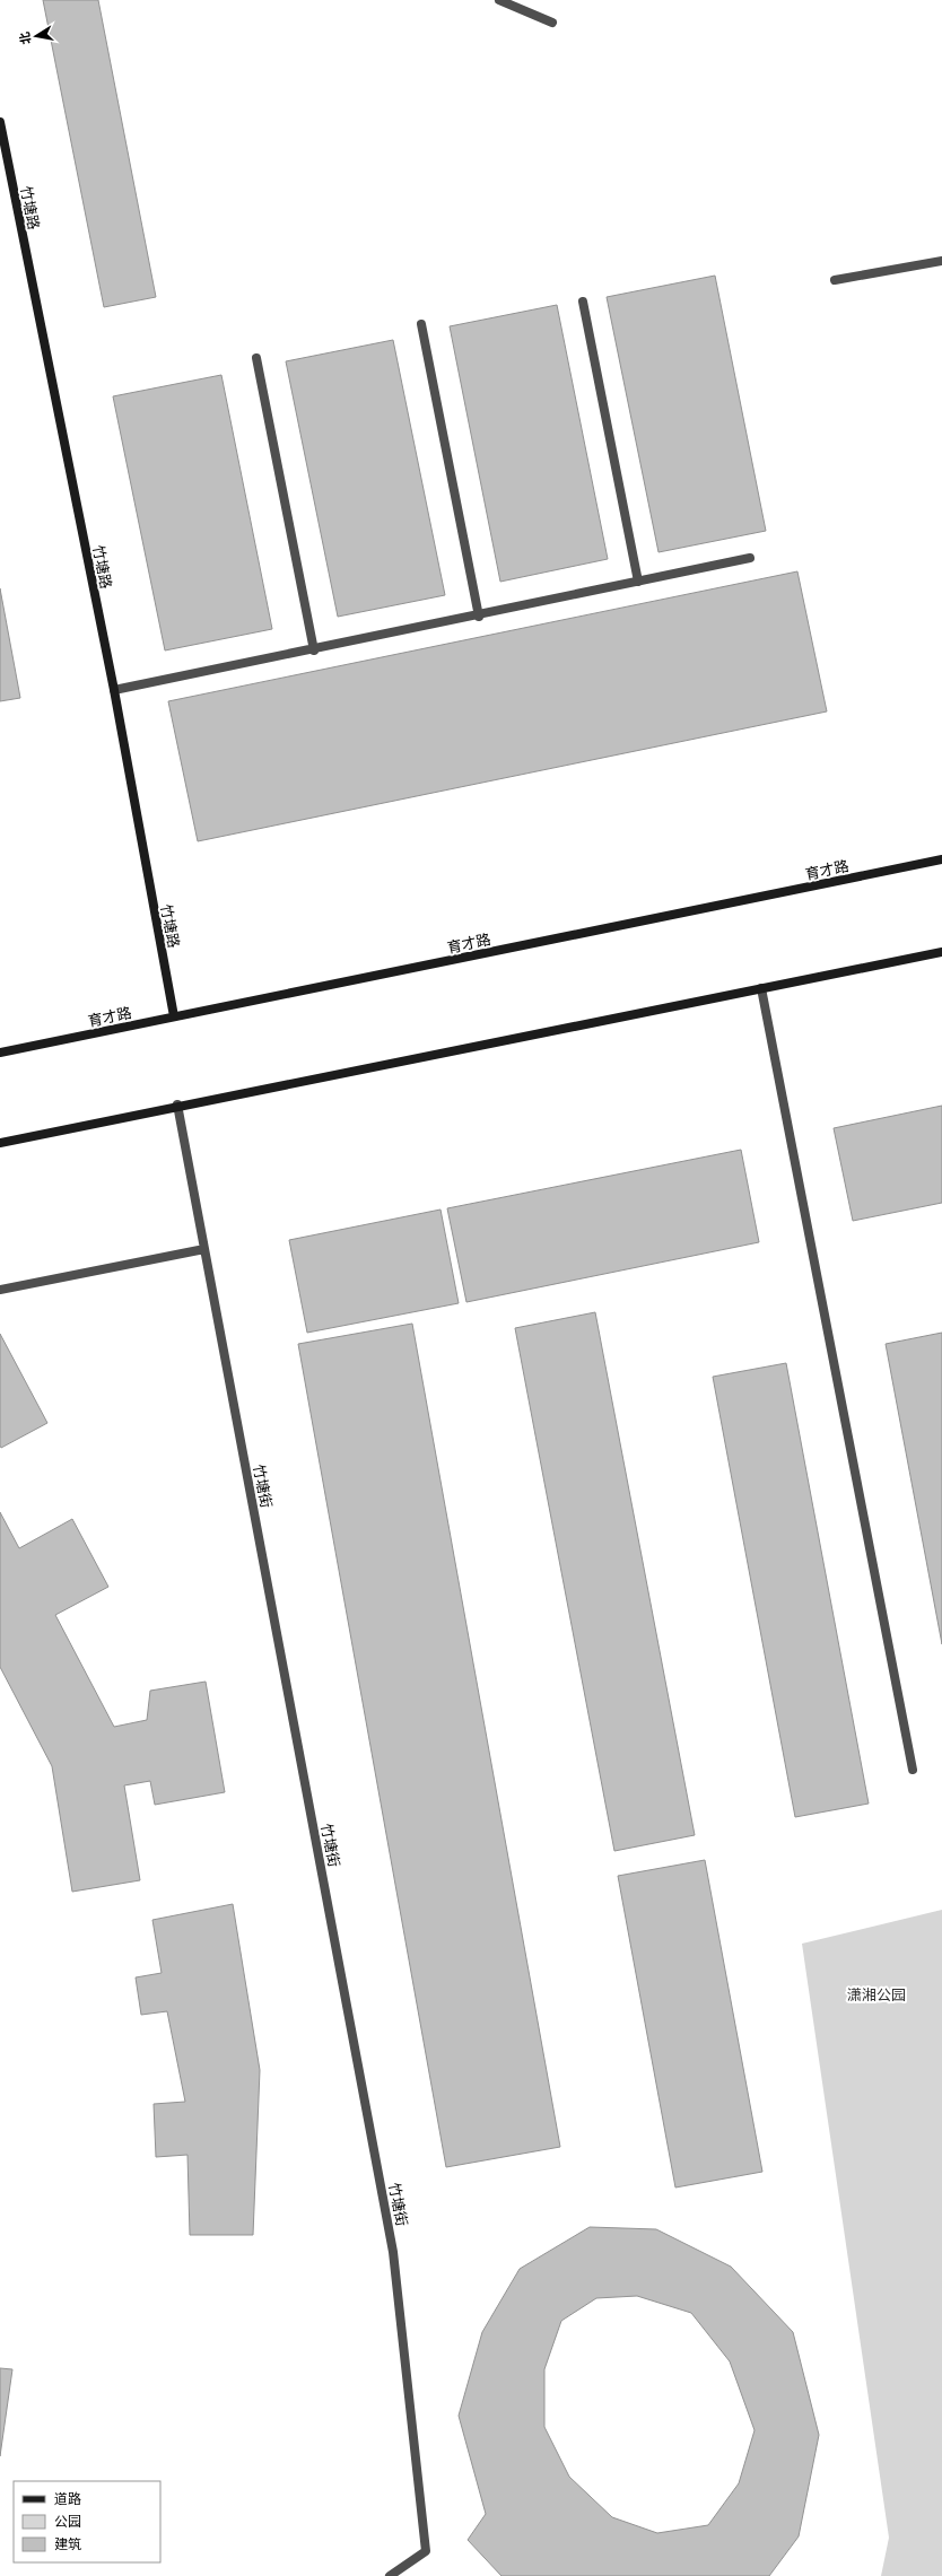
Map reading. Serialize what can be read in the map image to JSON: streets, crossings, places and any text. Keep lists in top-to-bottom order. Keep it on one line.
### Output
{"streets":{"main road":["竹塘路","育才路"],"lane":["竹塘街"]},"crossings":[["竹塘路","育才路"]],"parks":["潇湘公园"],"legend":["道路","公园","建筑"],"north":"left"}
